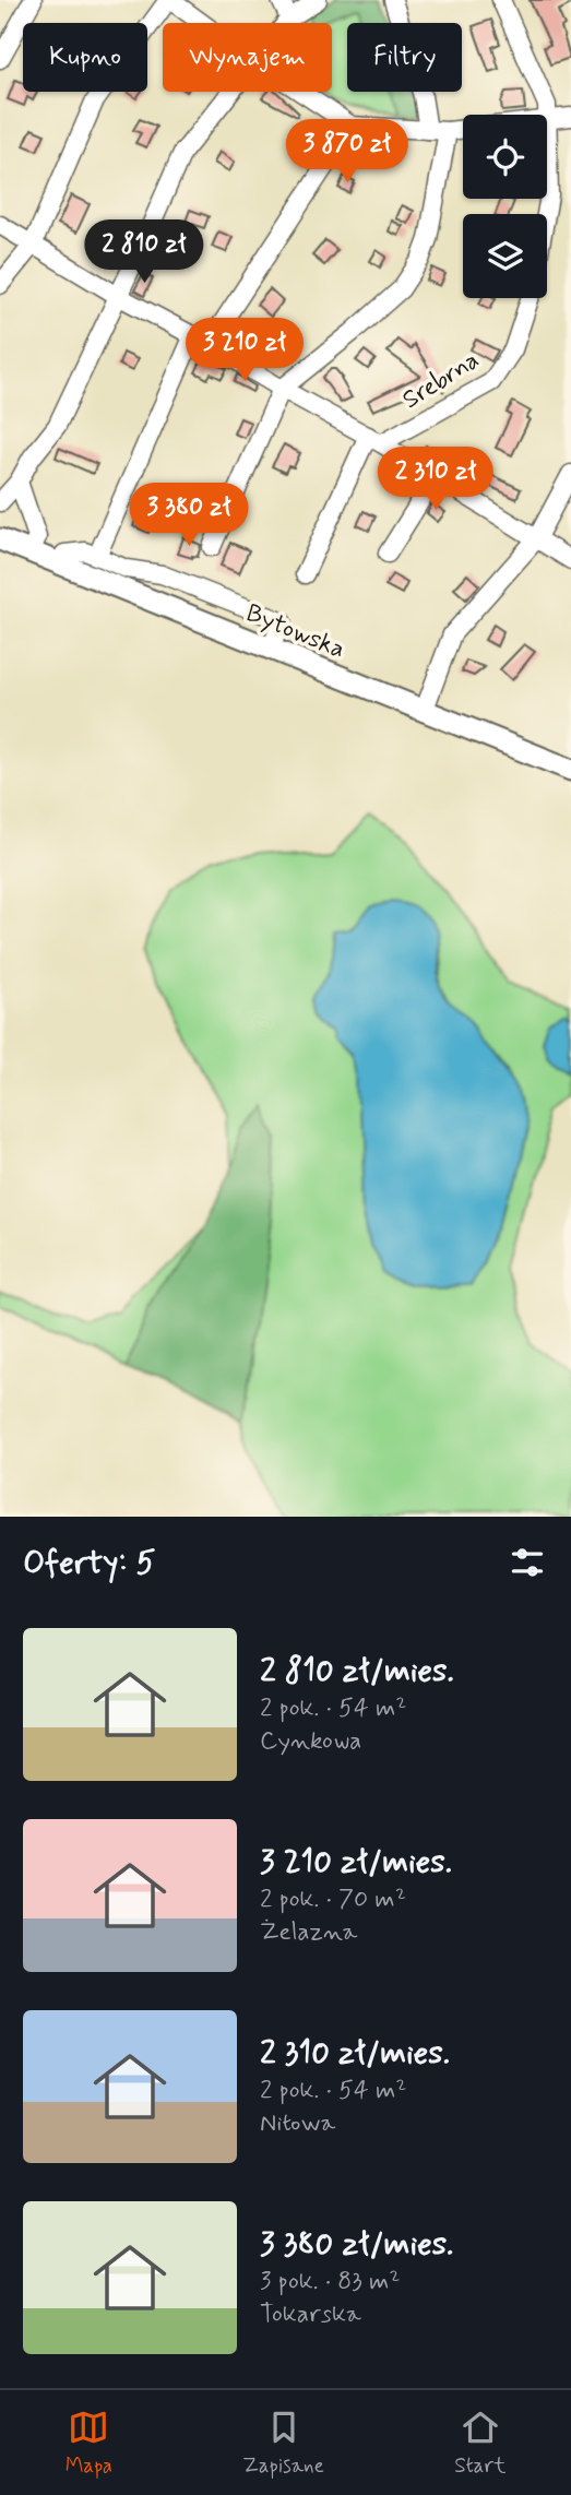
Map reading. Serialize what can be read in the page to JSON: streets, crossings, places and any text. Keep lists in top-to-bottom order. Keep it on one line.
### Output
{"streets":{"main road":["Bytowska"],"street":["Srebrna"]},"page":{"chip":["Kupno","Wynajem","Filtry"],"price":["3 870 zł","2 810 zł","3 210 zł","2 310 zł","3 380 zł"],"heading":"Oferty: 5","list":[{"name":"2 810 zł/mies.","note":"2 pok. · 54 m² · Cynkowa"},{"name":"3 210 zł/mies.","note":"2 pok. · 70 m² · Żelazna"},{"name":"2 310 zł/mies.","note":"2 pok. · 54 m² · Nitowa"},{"name":"3 380 zł/mies.","note":"3 pok. · 83 m² · Tokarska"}],"tabs":["Mapa","Zapisane","Start"]}}
